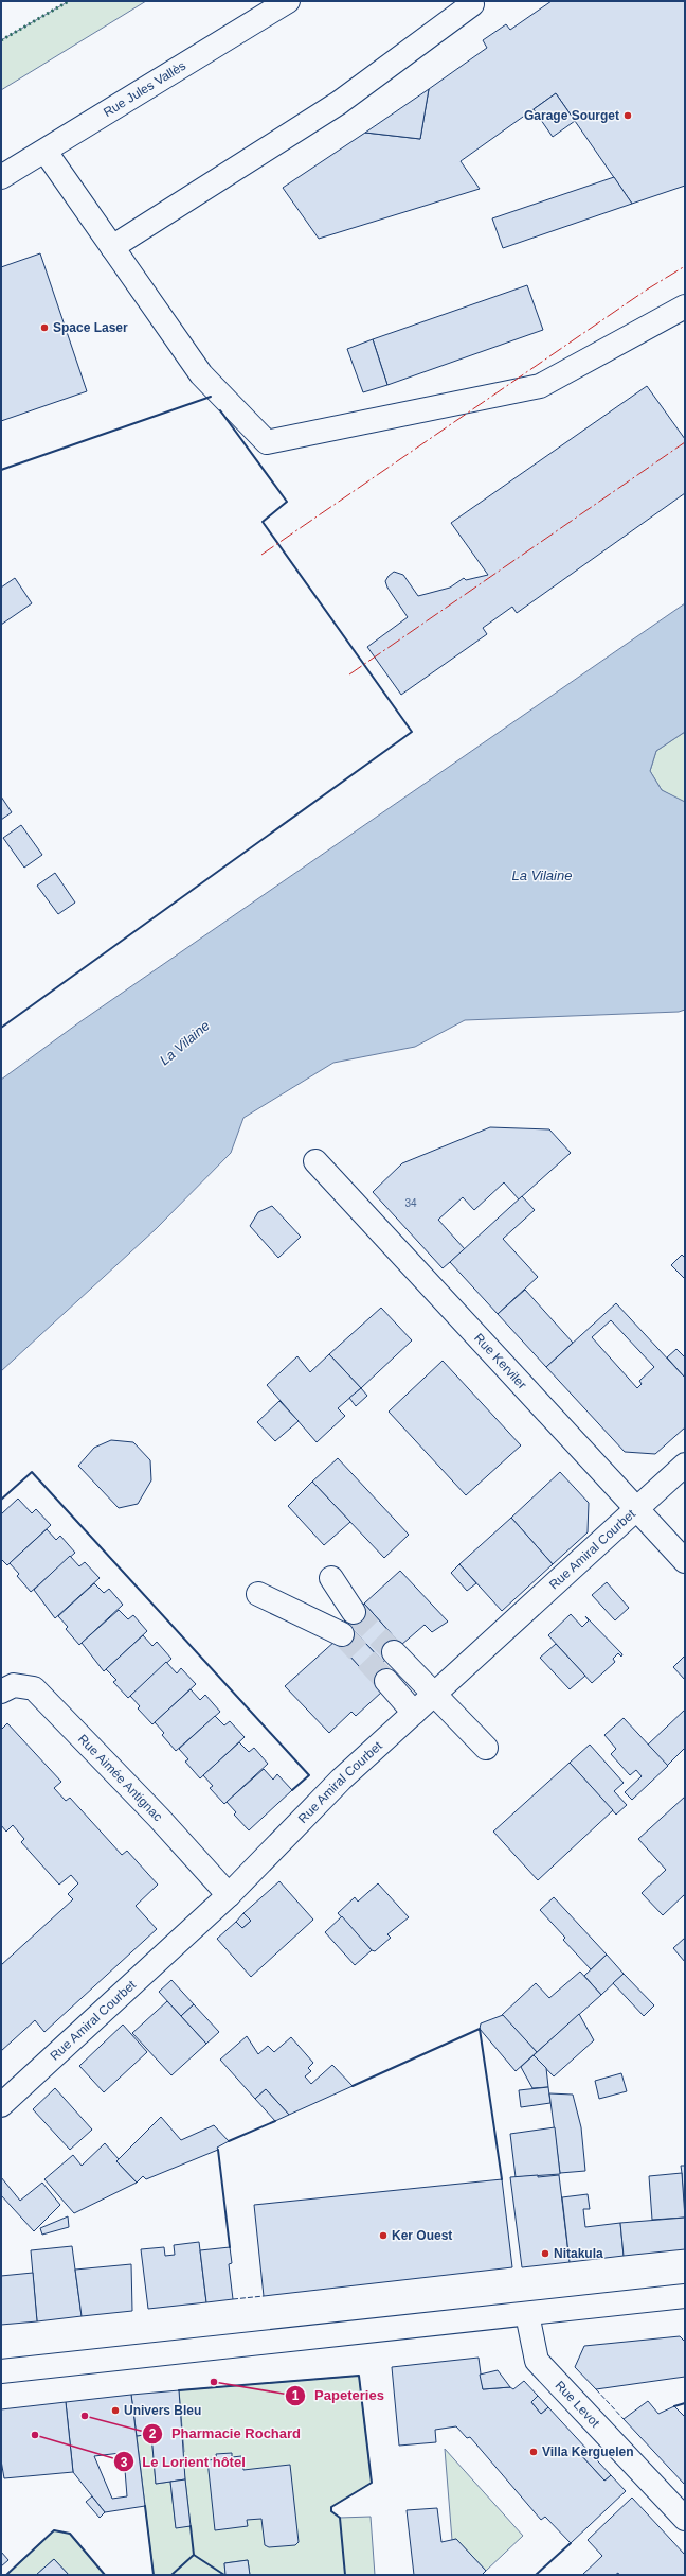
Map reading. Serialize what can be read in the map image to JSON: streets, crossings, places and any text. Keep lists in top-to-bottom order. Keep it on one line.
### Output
{"streets":{"street":["Rue Jules Vallès","Rue Kerviler","Rue Amiral Courbet","Rue Aimée Antignac","Rue Levot"]},"crossings":[["Rue Kerviler","Rue Amiral Courbet"],["Rue Amiral Courbet","Rue Aimée Antignac"]],"water":["La Vilaine"],"places":["Garage Sourget","Space Laser","Ker Ouest","Nitakula","Papeteries","Univers Bleu","Pharmacie Rochard","Le Lorient hôtel","Villa Kerguelen"],"house_numbers":["34"]}
